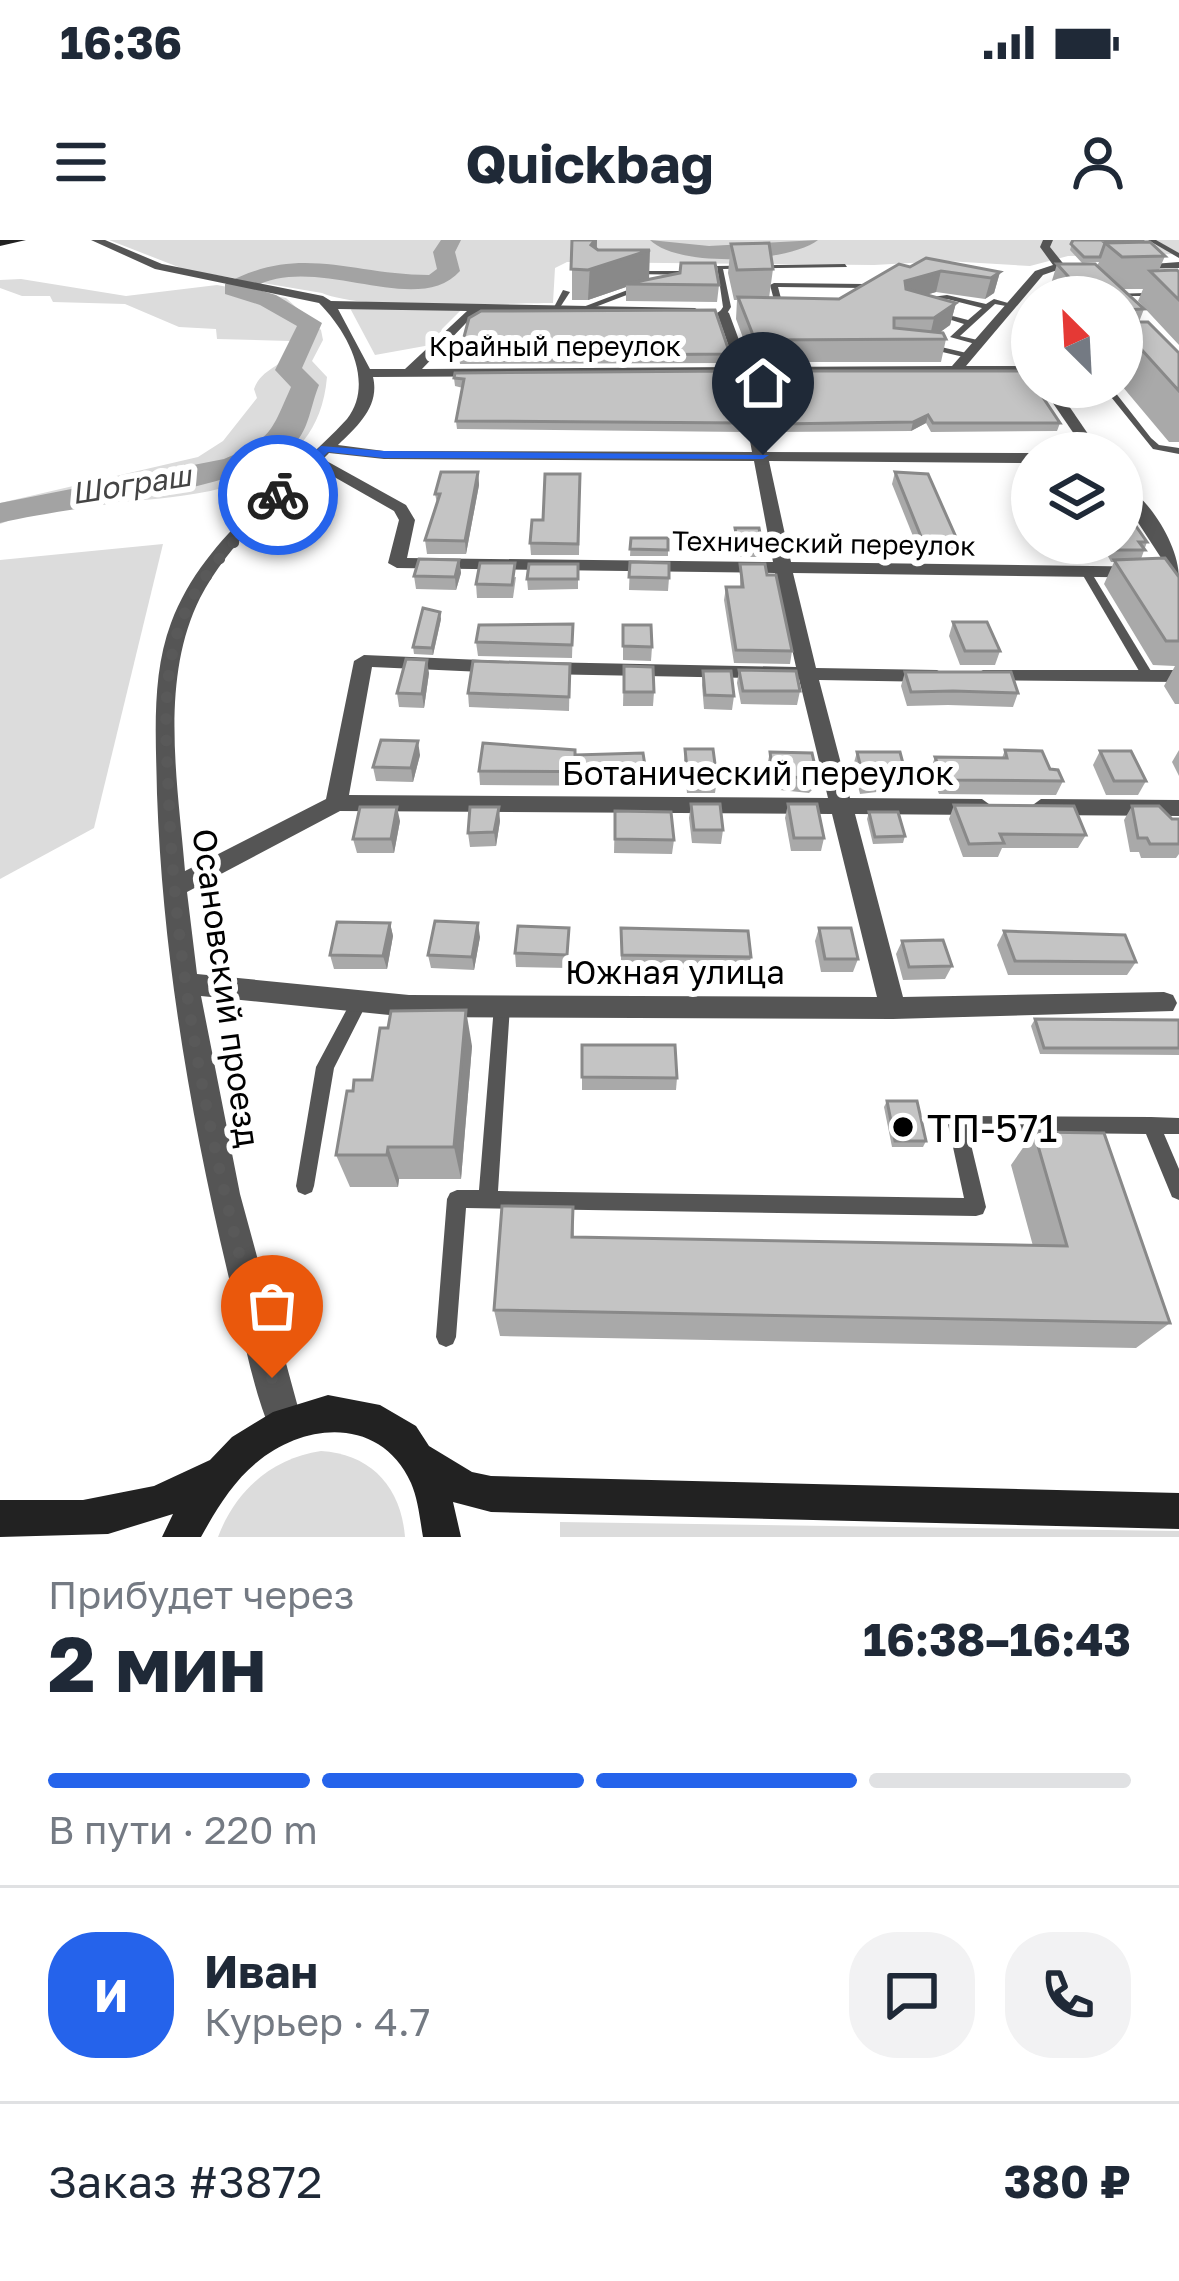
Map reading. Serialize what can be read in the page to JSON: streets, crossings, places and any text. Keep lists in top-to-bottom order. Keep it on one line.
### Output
{"streets":{"street":["Крайный переулок","Технический переулок","Ботанический переулок","Южная улица","Осановский проезд"]},"crossings":[["Крайный переулок","Осановский проезд"],["Технический переулок","Осановский проезд"],["Южная улица","Осановский проезд"]],"water":["Шограш"],"places":["ТП-571"],"north":"top left","page":{"status":"16:36","header":"Quickbag","heading":["2 мин","Прибудет через","16:38–16:43"],"panel":["Иван","Курьер · 4.7","Заказ #3872","380 ₽"],"bar":"В пути · 220 m","round":"И"}}
